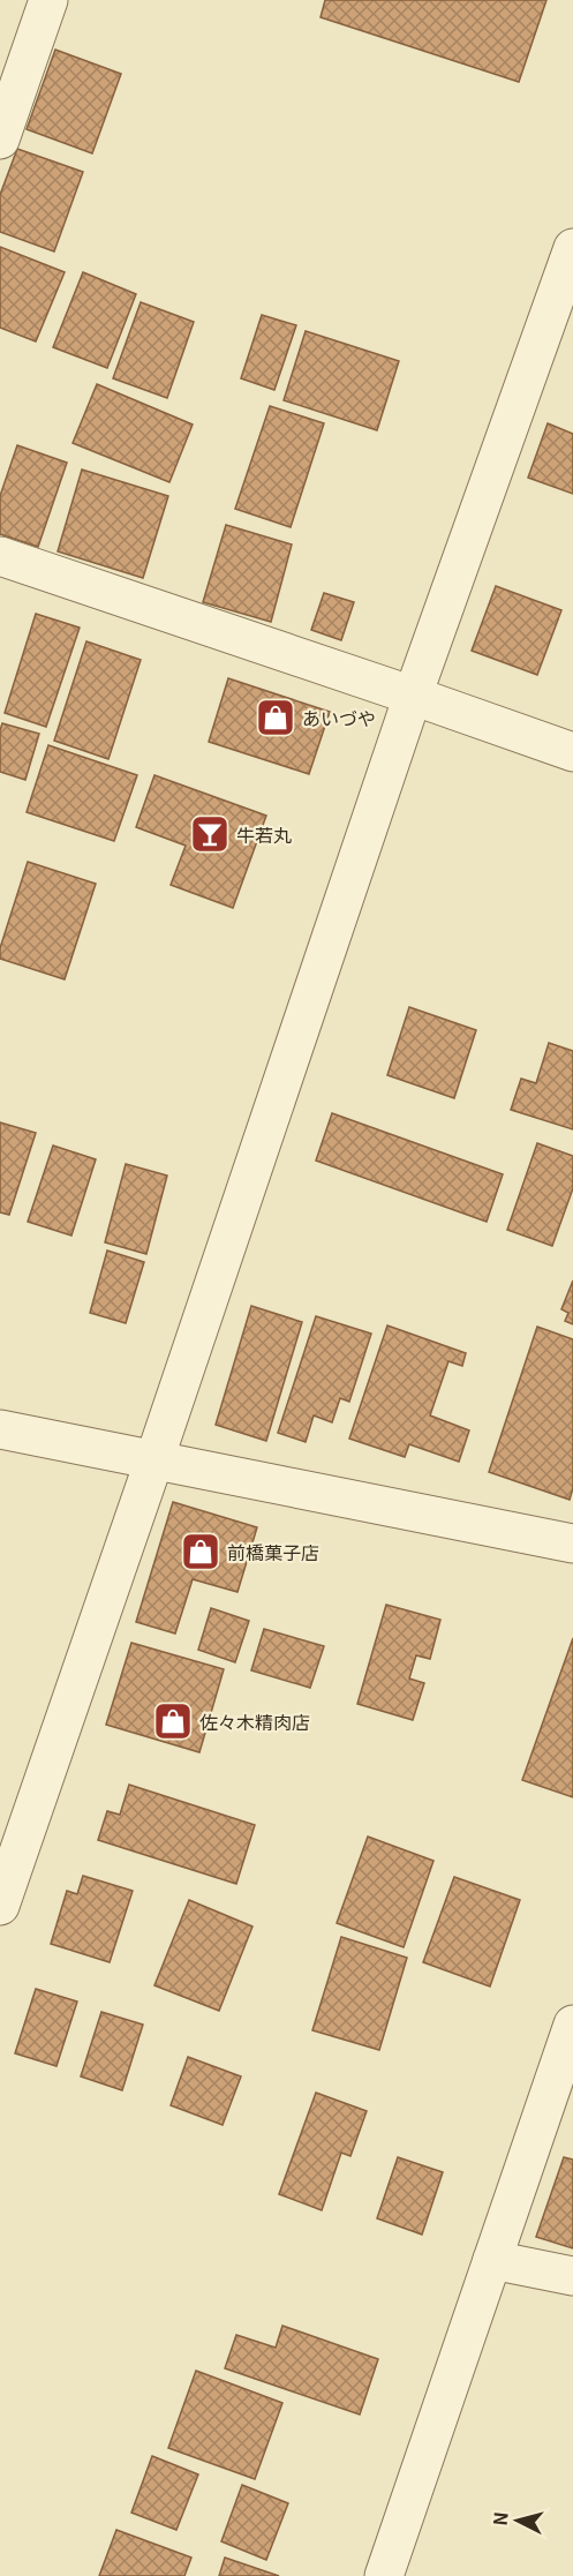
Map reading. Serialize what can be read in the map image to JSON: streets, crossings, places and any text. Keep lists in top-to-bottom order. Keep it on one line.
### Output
{"places":{"shop":["あいづや","前橋菓子店","佐々木精肉店"],"bar":["牛若丸"]},"north":"left"}
